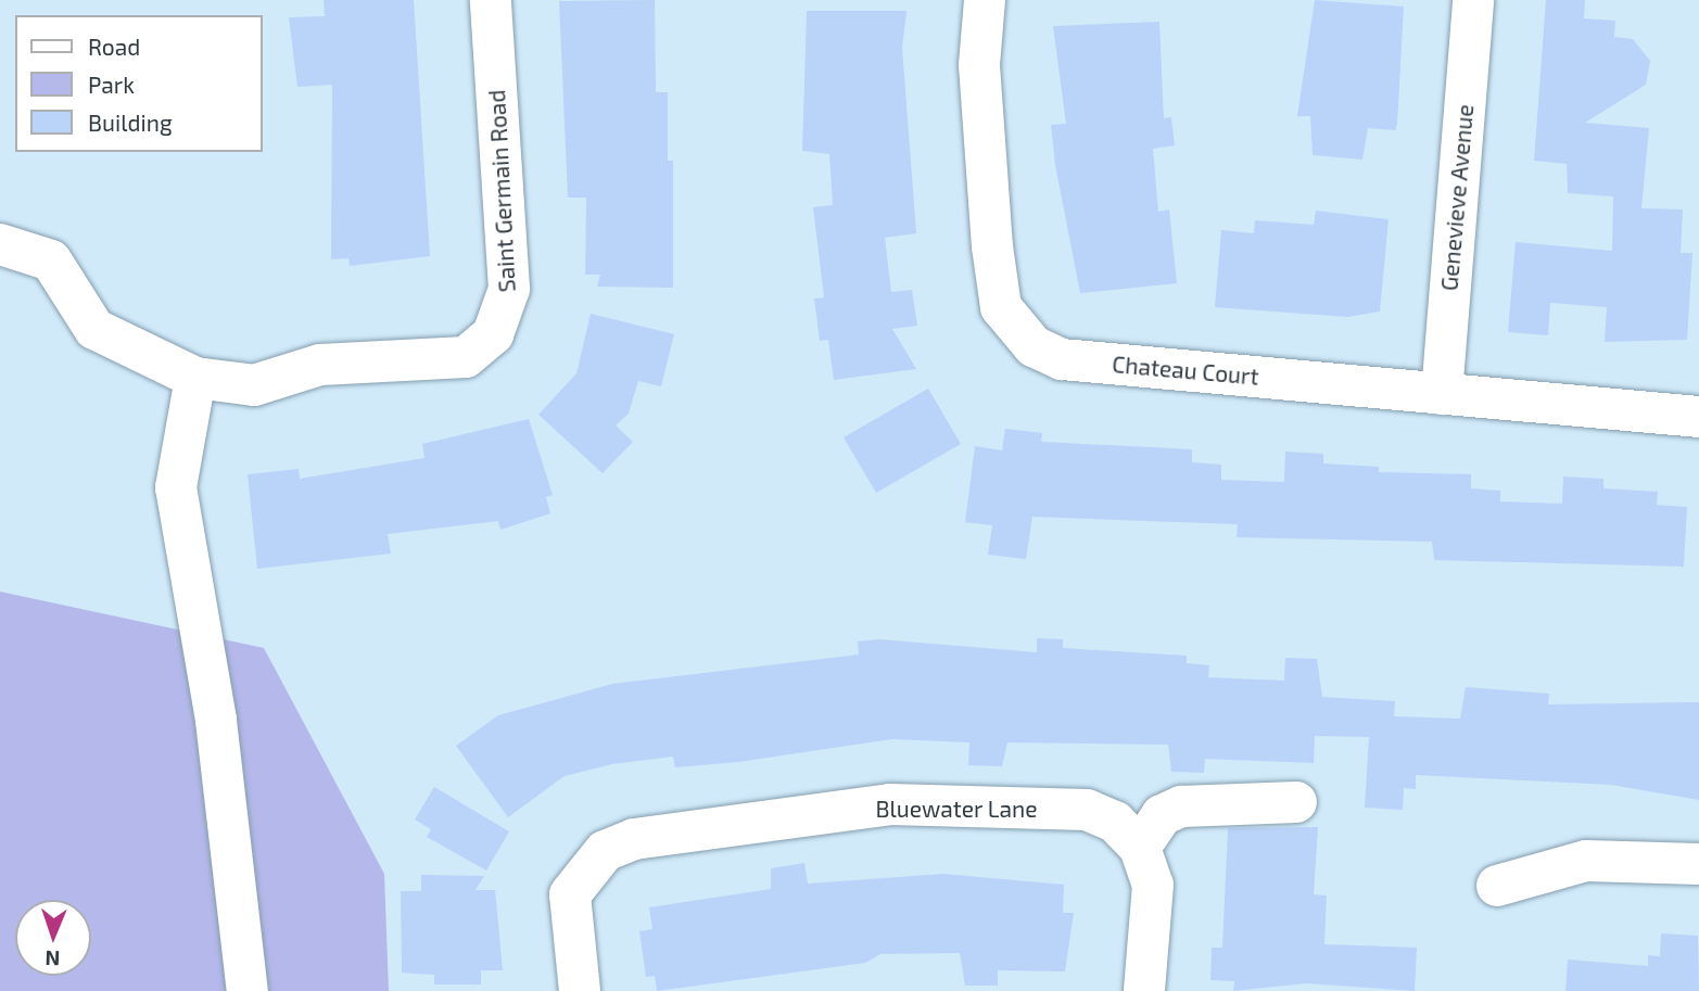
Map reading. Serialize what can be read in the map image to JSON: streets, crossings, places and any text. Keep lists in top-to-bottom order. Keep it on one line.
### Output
{"streets":{"street":["Saint Germain Road","Genevieve Avenue","Chateau Court","Bluewater Lane"]},"crossings":[["Genevieve Avenue","Chateau Court"]],"legend":["Road","Park","Building"],"north":"bottom"}
